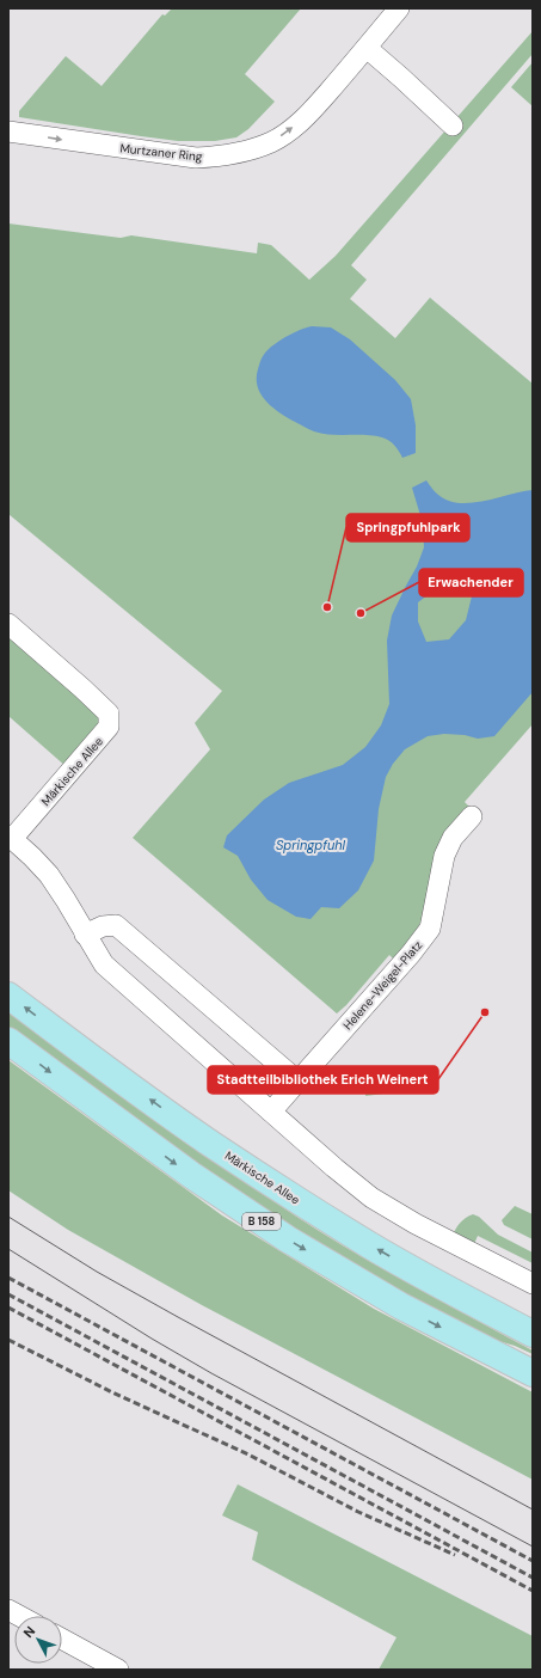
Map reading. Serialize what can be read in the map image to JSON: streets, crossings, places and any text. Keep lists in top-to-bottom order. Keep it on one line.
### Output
{"streets":{"main road":["Märkische Allee","B 158"],"street":["Murtzaner Ring","Helene-Weigel-Platz"]},"crossings":[["Märkische Allee","Helene-Weigel-Platz"]],"one_way":["Murtzaner Ring"],"water":["Springpfuhl"],"places":["Springpfuhlpark","Erwachender","Stadtteilbibliothek Erich Weinert"],"north":"top left"}
